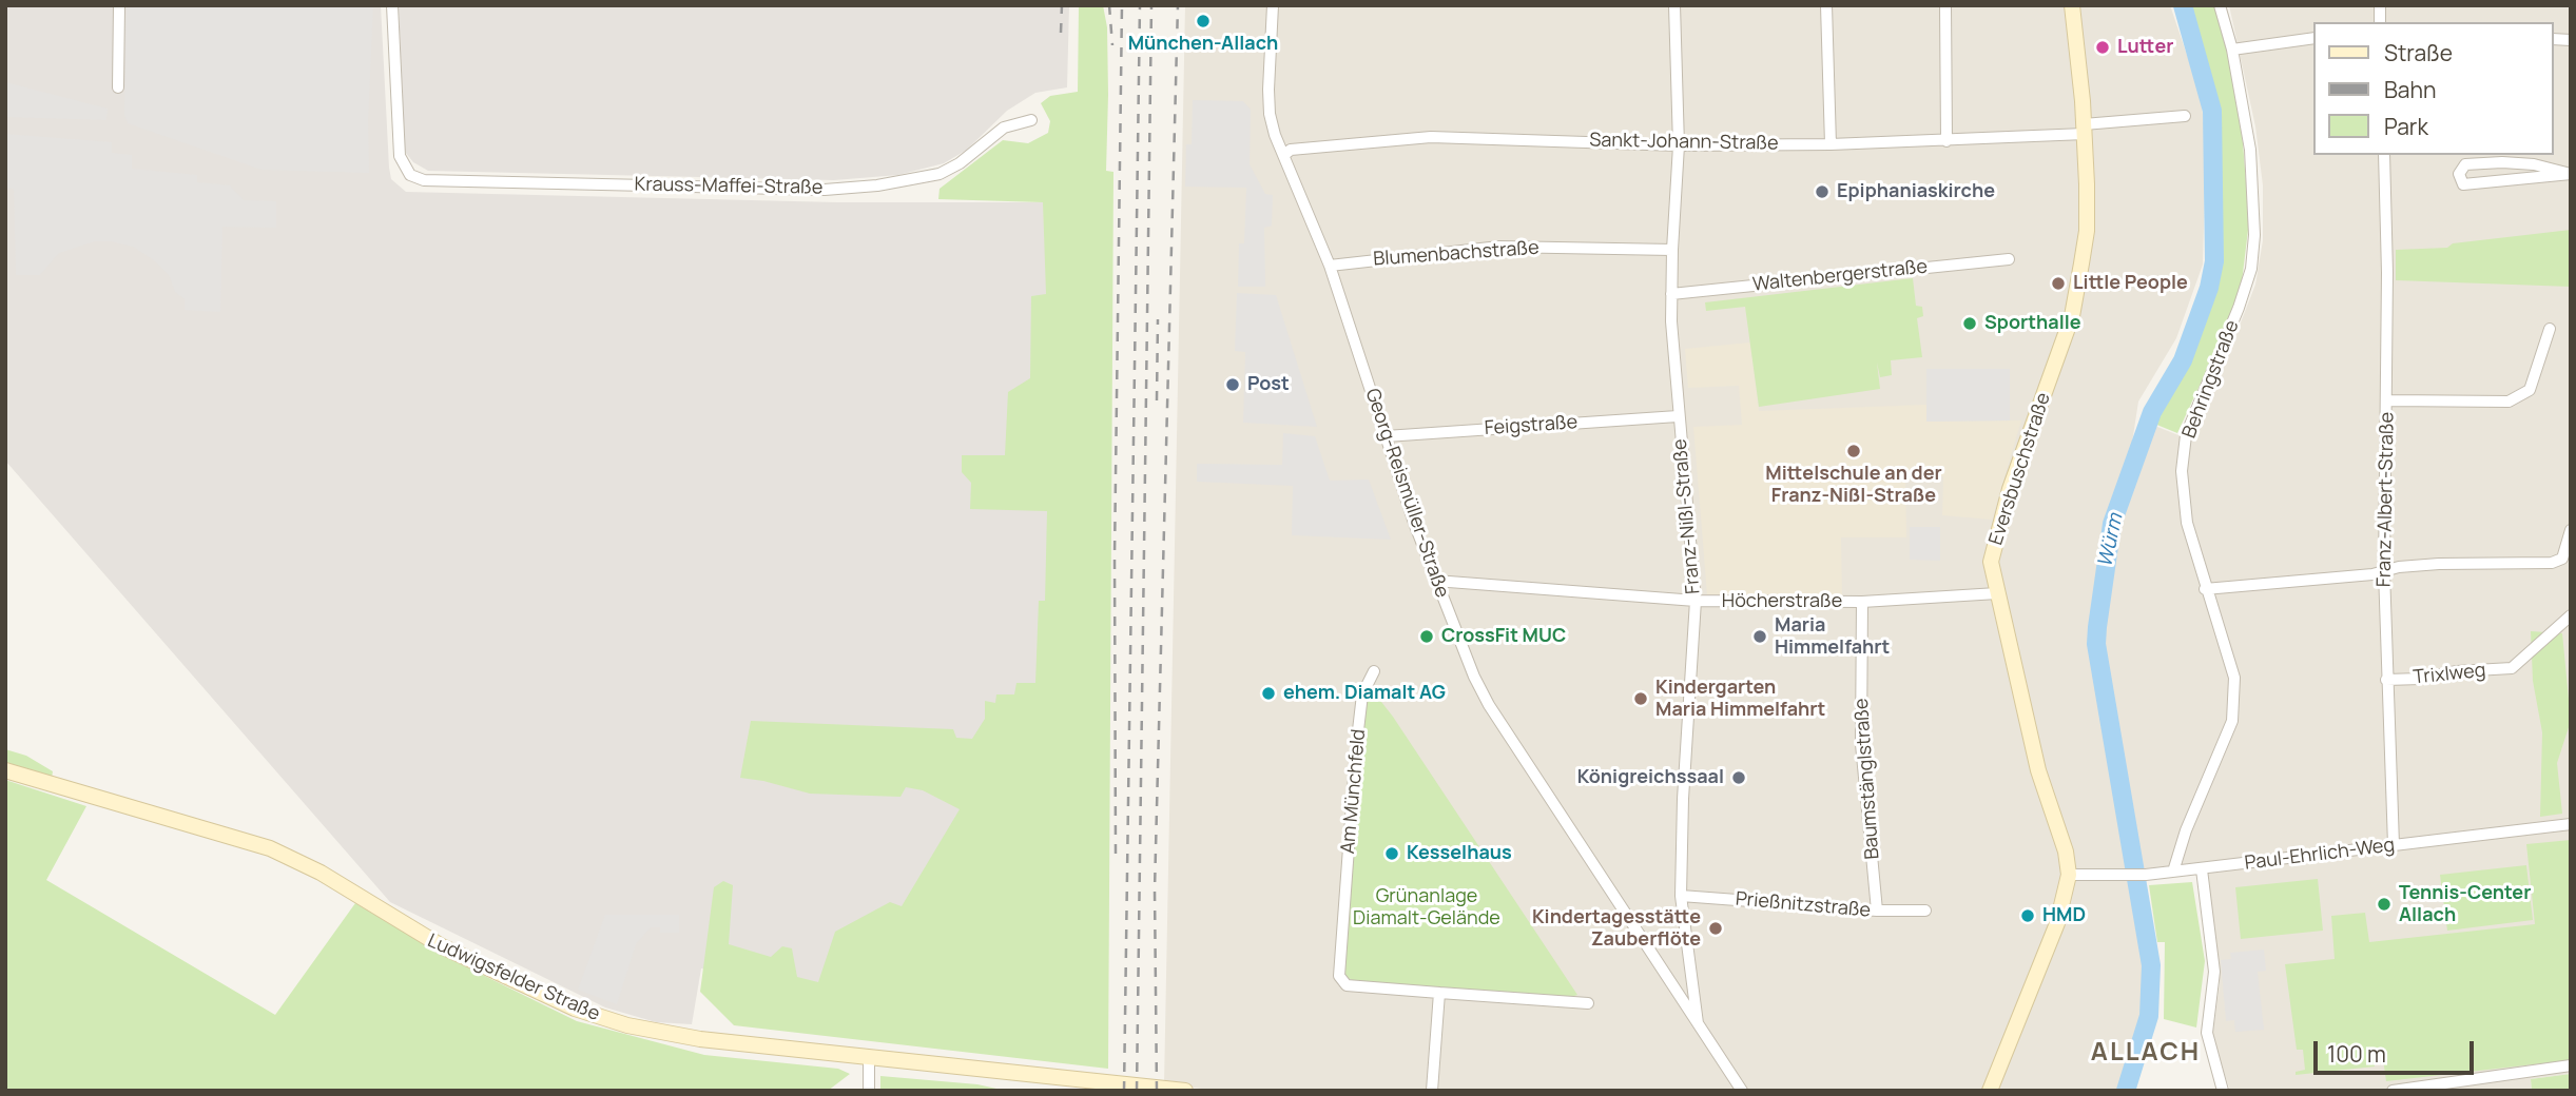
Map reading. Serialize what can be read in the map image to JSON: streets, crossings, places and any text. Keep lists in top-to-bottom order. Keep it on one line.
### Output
{"streets":{"street":["Sankt-Johann-Straße","Krauss-Maffei-Straße","Blumenbachstraße","Waltenbergerstraße","Behringstraße","Feigstraße","Eversbuschstraße","Georg-Reismüller-Straße","Franz-Albert-Straße","Franz-Nißl-Straße","Höcherstraße","Trixlweg","Baumstänglstraße","Am Münchfeld","Paul-Ehrlich-Weg","Prießnitzstraße","Ludwigsfelder Straße"]},"crossings":[["Sankt-Johann-Straße","Eversbuschstraße"],["Sankt-Johann-Straße","Georg-Reismüller-Straße"],["Sankt-Johann-Straße","Franz-Nißl-Straße"],["Blumenbachstraße","Georg-Reismüller-Straße"],["Blumenbachstraße","Franz-Nißl-Straße"],["Waltenbergerstraße","Franz-Nißl-Straße"],["Behringstraße","Paul-Ehrlich-Weg"],["Feigstraße","Georg-Reismüller-Straße"],["Feigstraße","Franz-Nißl-Straße"],["Eversbuschstraße","Höcherstraße"],["Eversbuschstraße","Paul-Ehrlich-Weg"],["Georg-Reismüller-Straße","Franz-Nißl-Straße"],["Georg-Reismüller-Straße","Höcherstraße"],["Franz-Albert-Straße","Trixlweg"],["Franz-Albert-Straße","Paul-Ehrlich-Weg"],["Franz-Nißl-Straße","Höcherstraße"],["Franz-Nißl-Straße","Prießnitzstraße"],["Höcherstraße","Baumstänglstraße"],["Baumstänglstraße","Prießnitzstraße"]],"districts":["ALLACH"],"water":["Würm"],"parks":["Grünanlage Diamalt-Gelände"],"places":["München-Allach","Lutter","Epiphaniaskirche","Little People","Sporthalle","Post","Mittelschule an der Franz-Nißl-Straße","CrossFit MUC","Maria Himmelfahrt","ehem. Diamalt AG","Kindergarten Maria Himmelfahrt","Königreichssaal","Kesselhaus","Tennis-Center Allach","HMD","Kindertagesstätte Zauberflöte"],"legend":["Straße","Bahn","Park"],"scale_bar":"100 m"}
